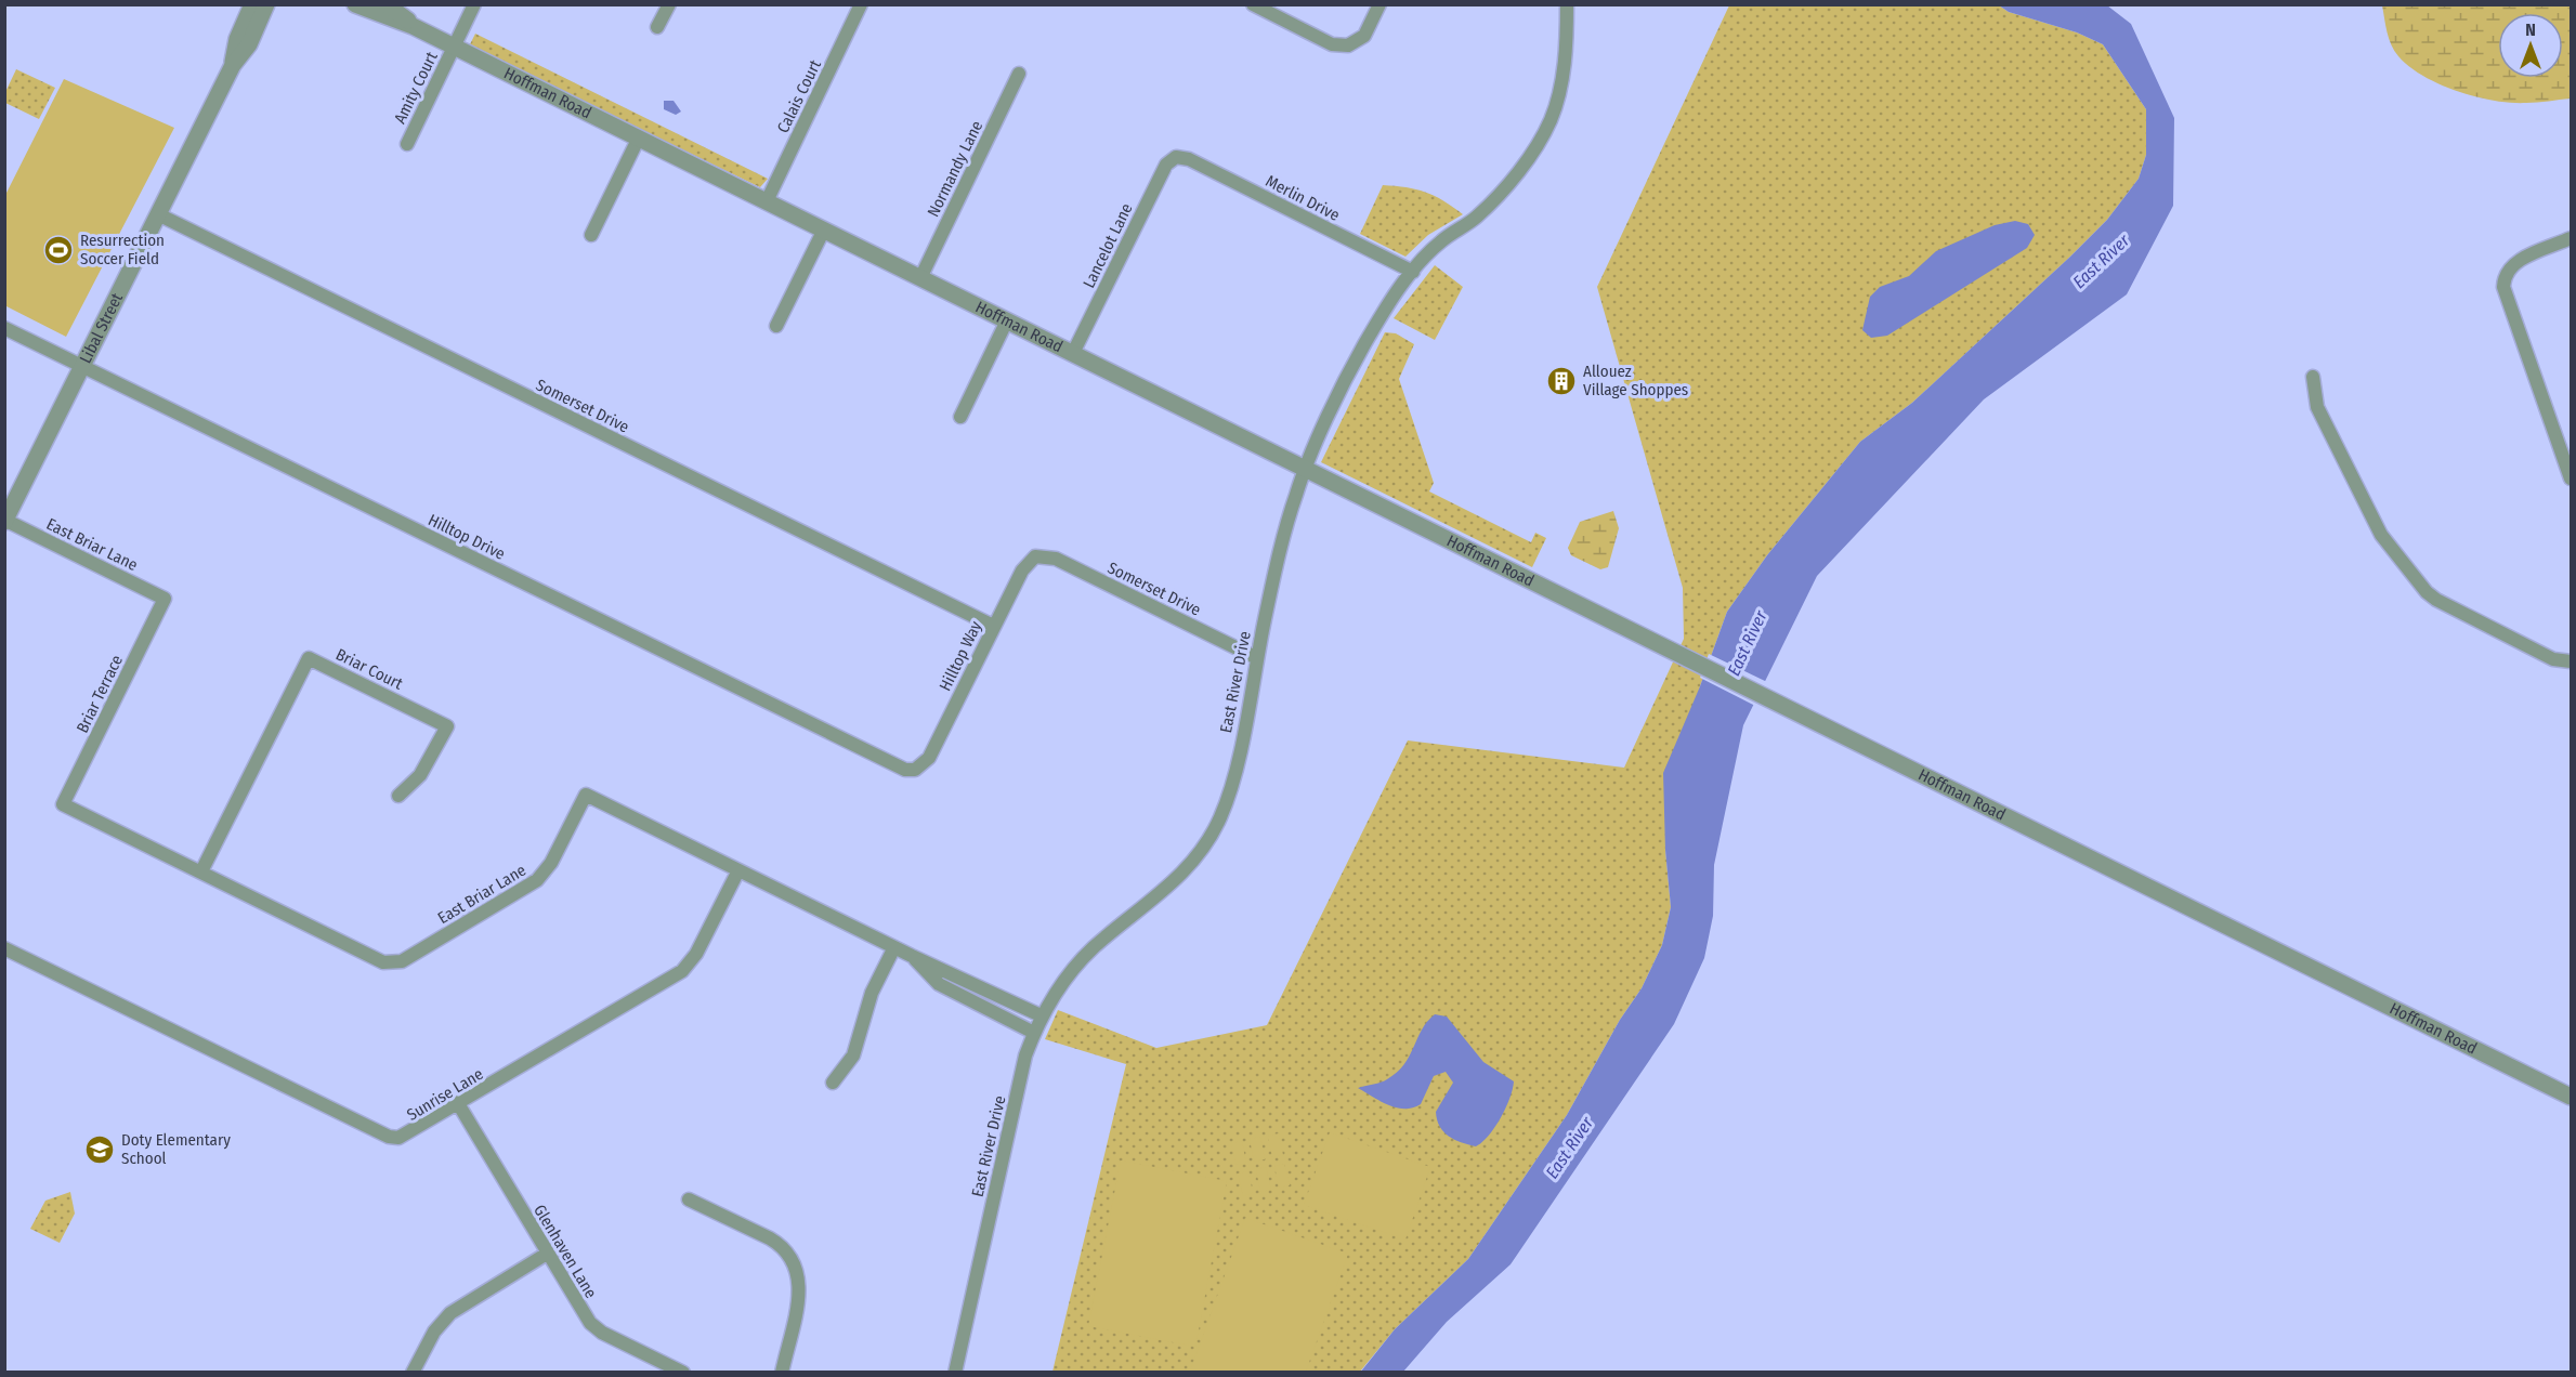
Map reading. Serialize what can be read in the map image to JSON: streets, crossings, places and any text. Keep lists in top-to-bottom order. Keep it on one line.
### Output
{"streets":{"street":["Amity Court","Hoffman Road","Calais Court","Normandy Lane","Merlin Drive","Lancelot Lane","Libal Street","Somerset Drive","Hilltop Drive","East Briar Lane","Hilltop Way","Briar Court","East River Drive","Briar Terrace","Sunrise Lane","Glenhaven Lane"]},"crossings":[["Amity Court","Hoffman Road"],["Hoffman Road","Calais Court"],["Hoffman Road","Normandy Lane"],["Hoffman Road","Lancelot Lane"],["Hoffman Road","East River Drive"],["Merlin Drive","Lancelot Lane"],["Merlin Drive","East River Drive"],["Libal Street","Somerset Drive"],["Libal Street","Hilltop Drive"],["Libal Street","East Briar Lane"],["Somerset Drive","Hilltop Way"],["Somerset Drive","East River Drive"],["Hilltop Drive","Hilltop Way"],["East Briar Lane","Briar Court"],["East Briar Lane","East River Drive"],["East Briar Lane","Briar Terrace"],["East Briar Lane","Sunrise Lane"],["Sunrise Lane","Glenhaven Lane"]],"water":["East River"],"places":{"sports":["Resurrection Soccer Field"],"building":["Allouez Village Shoppes"],"school or university":["Doty Elementary School"]},"north":"top"}
